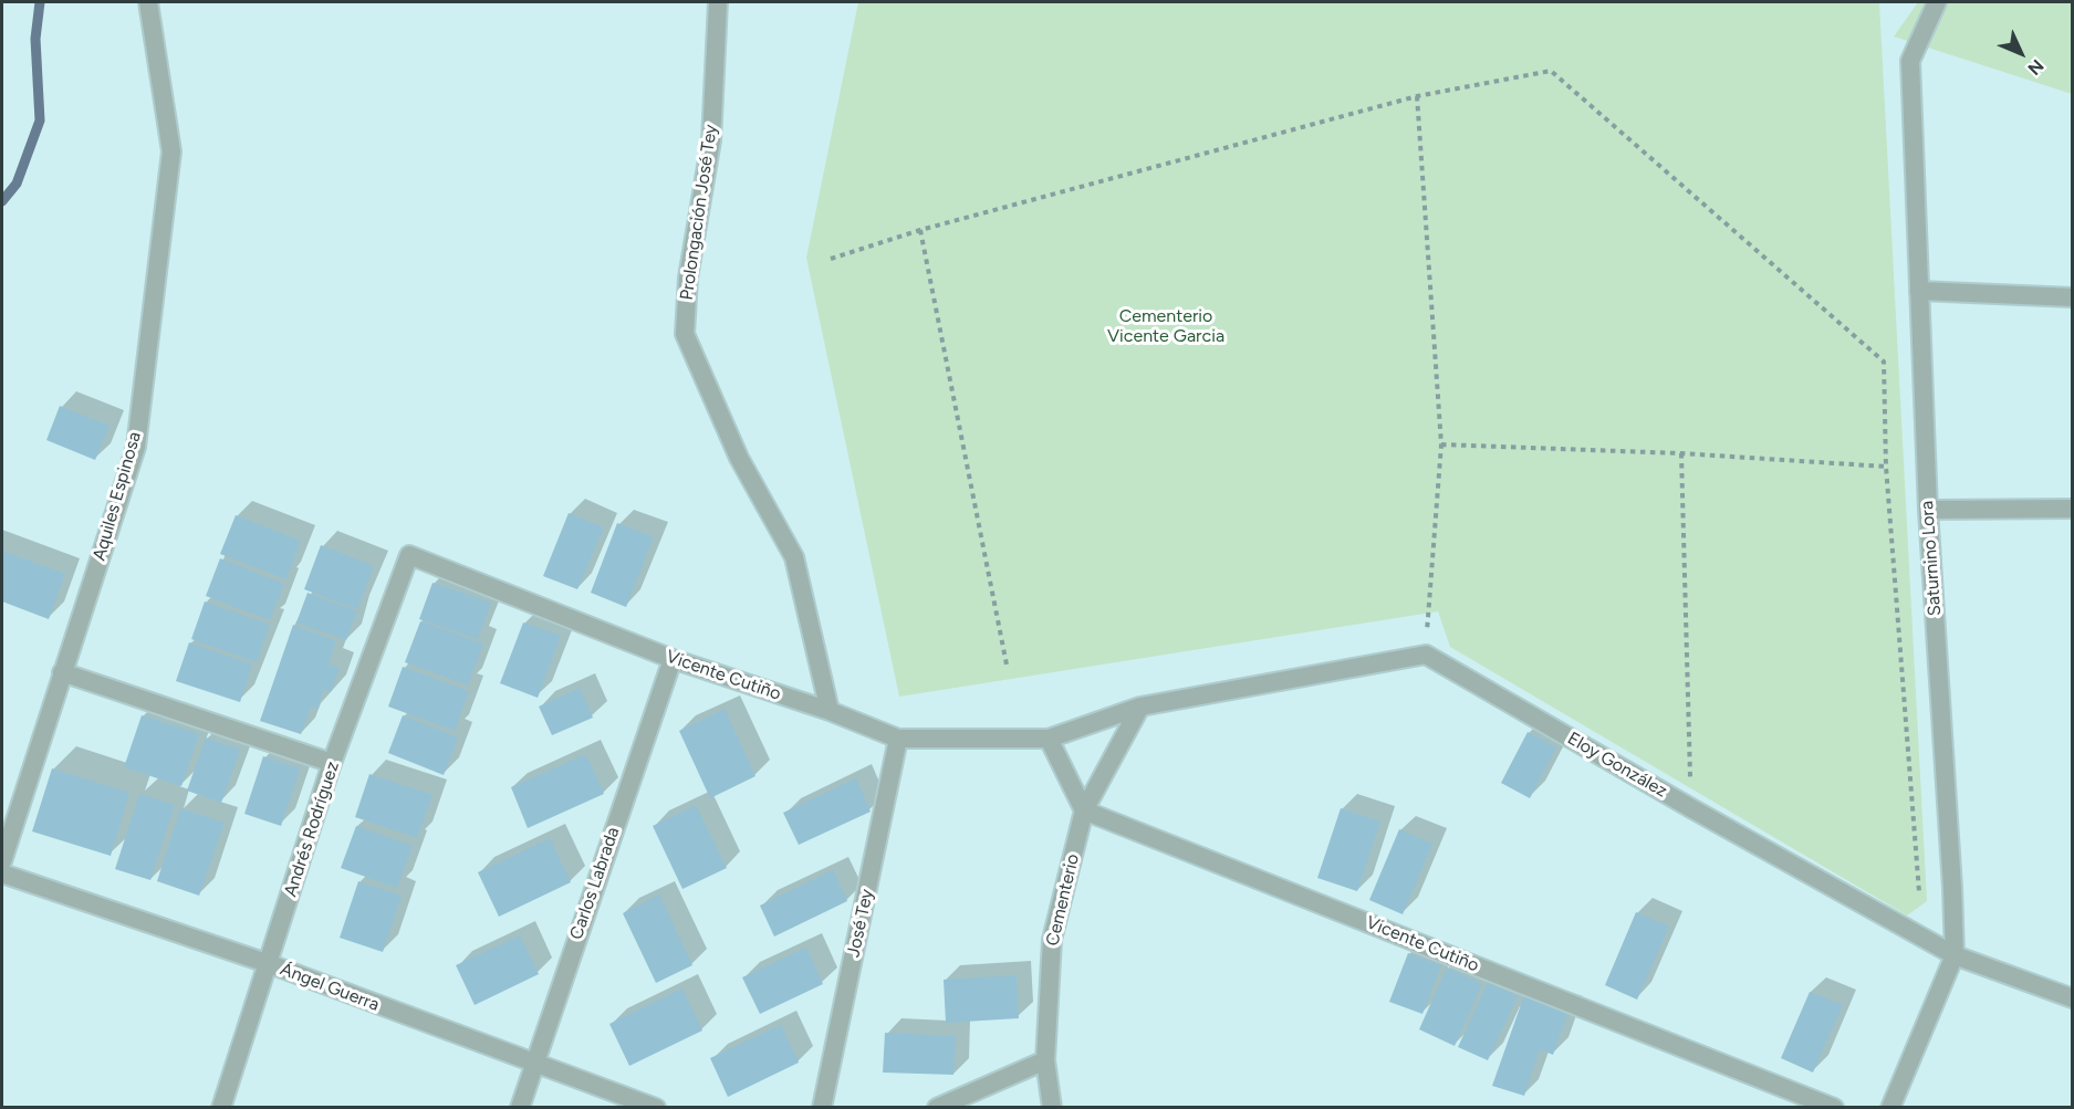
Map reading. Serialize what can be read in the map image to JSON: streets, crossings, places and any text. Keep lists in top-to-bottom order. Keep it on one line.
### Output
{"streets":{"street":["Prolongación José Tey","Aquiles Espinosa","Saturnino Lora","Vicente Cutiño","Eloy González","Andrés Rodríguez","Carlos Labrada","Cementerio","José Tey","Ángel Guerra"]},"crossings":[["Prolongación José Tey","Vicente Cutiño"],["Saturnino Lora","Eloy González"],["Vicente Cutiño","Andrés Rodríguez"],["Vicente Cutiño","Carlos Labrada"],["Vicente Cutiño","Cementerio"],["Vicente Cutiño","José Tey"],["Andrés Rodríguez","Ángel Guerra"],["Carlos Labrada","Ángel Guerra"]],"parks":["Cementerio Vicente Garcia"],"north":"bottom right"}
